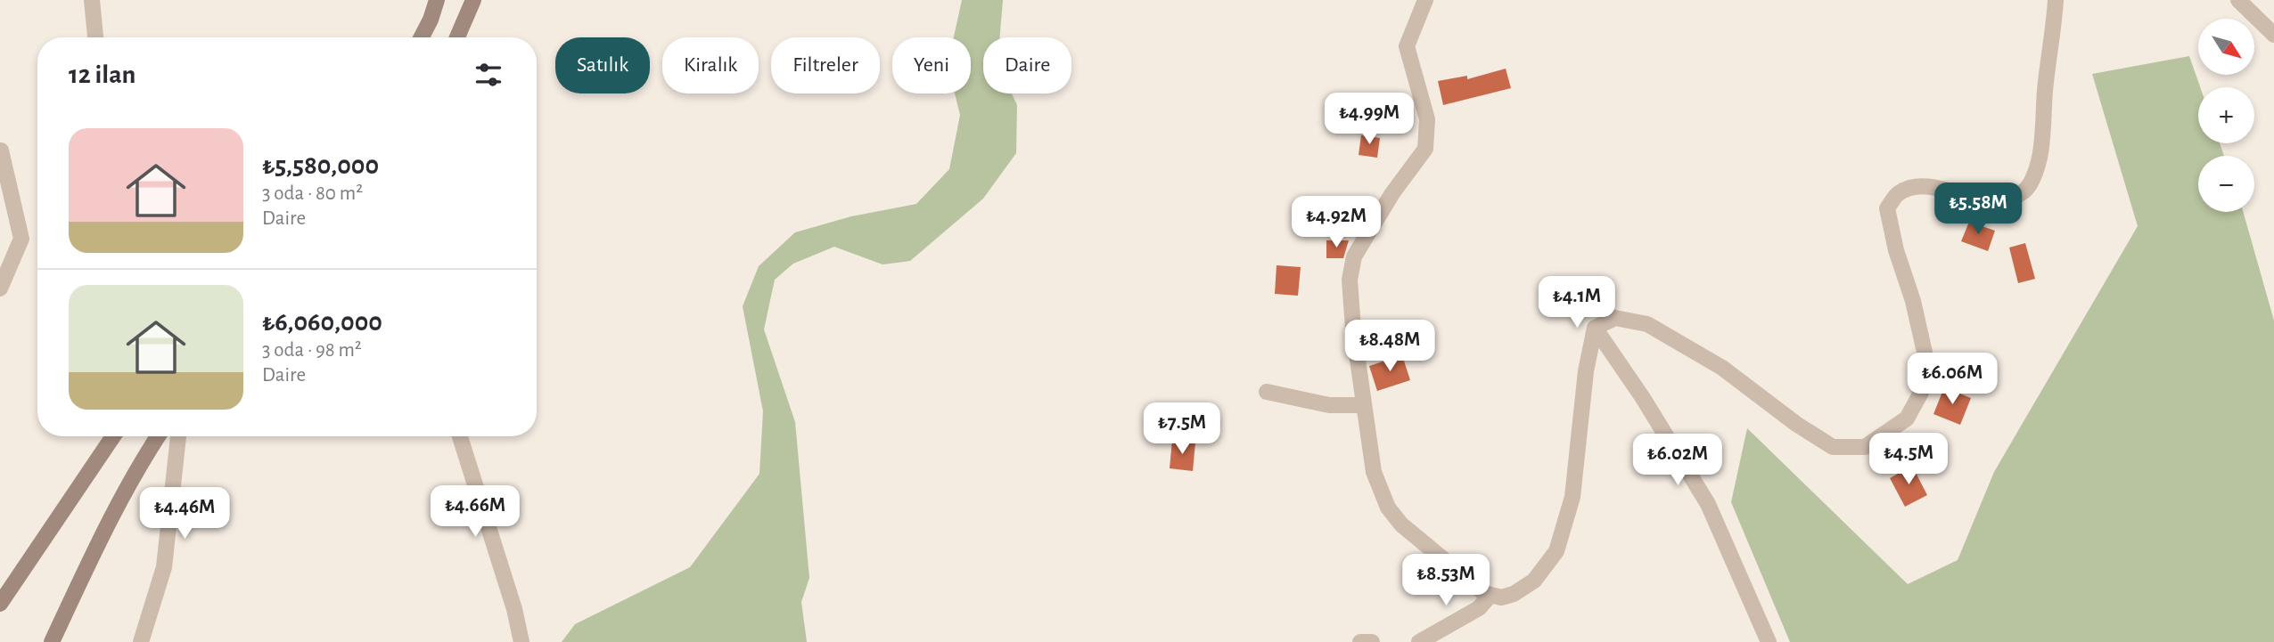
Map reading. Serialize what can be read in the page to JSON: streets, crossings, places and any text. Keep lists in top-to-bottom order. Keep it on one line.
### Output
{"north":"bottom right","page":{"map_buttons":["+","−"],"chip":["Satılık","Kiralık","Filtreler","Yeni","Daire"],"heading":"12 ilan","price":["₺4.99M","₺5.58M","₺4.92M","₺4.1M","₺8.48M","₺6.06M","₺7.5M","₺4.5M","₺6.02M","₺4.66M","₺4.46M","₺8.53M"],"list":[{"name":"₺5,580,000","note":"3 oda · 80 m² · Daire"},{"name":"₺6,060,000","note":"3 oda · 98 m² · Daire"}]}}
